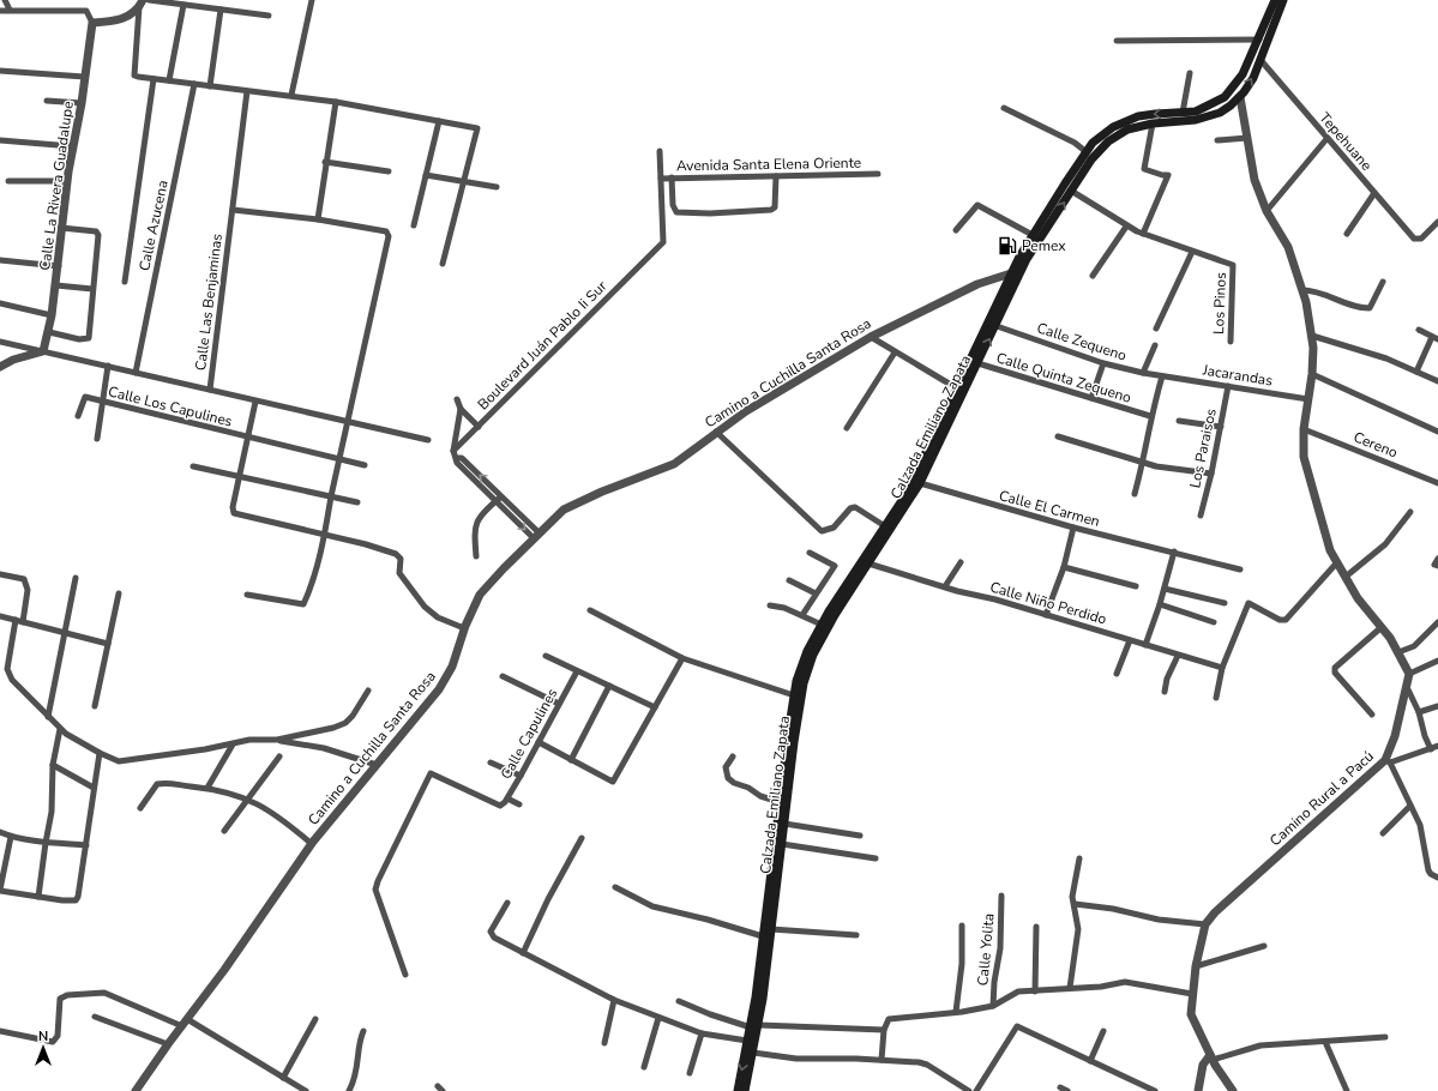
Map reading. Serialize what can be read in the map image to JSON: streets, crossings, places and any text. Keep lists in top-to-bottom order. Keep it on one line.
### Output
{"streets":{"main road":["Calzada Emiliano Zapata"],"street":["Tepehuane","Avenida Santa Elena Oriente","Calle La Rivera Guadalupe","Calle Azucena","Calle Las Benjaminas","Los Pinos","Calle Zequeno","Boulevard Juán Pablo Ii Sur","Camino a Cuchilla Santa Rosa","Jacarandas","Calle Quinta Zequeno","Calle Los Capulines","Cereno","Los Paraisos","Calle El Carmen","Calle Niño Perdido","Calle Capulines","Camino Rural a Pacú","Calle Yolita"]},"crossings":[["Tepehuane","Calzada Emiliano Zapata"],["Avenida Santa Elena Oriente","Boulevard Juán Pablo Ii Sur"],["Calle Zequeno","Jacarandas"],["Calle Zequeno","Calzada Emiliano Zapata"],["Camino a Cuchilla Santa Rosa","Calzada Emiliano Zapata"],["Jacarandas","Los Paraisos"],["Calle Quinta Zequeno","Calzada Emiliano Zapata"],["Calzada Emiliano Zapata","Calle El Carmen"],["Calzada Emiliano Zapata","Calle Niño Perdido"]],"places":{"fuel station":["Pemex"]},"north":"top"}
